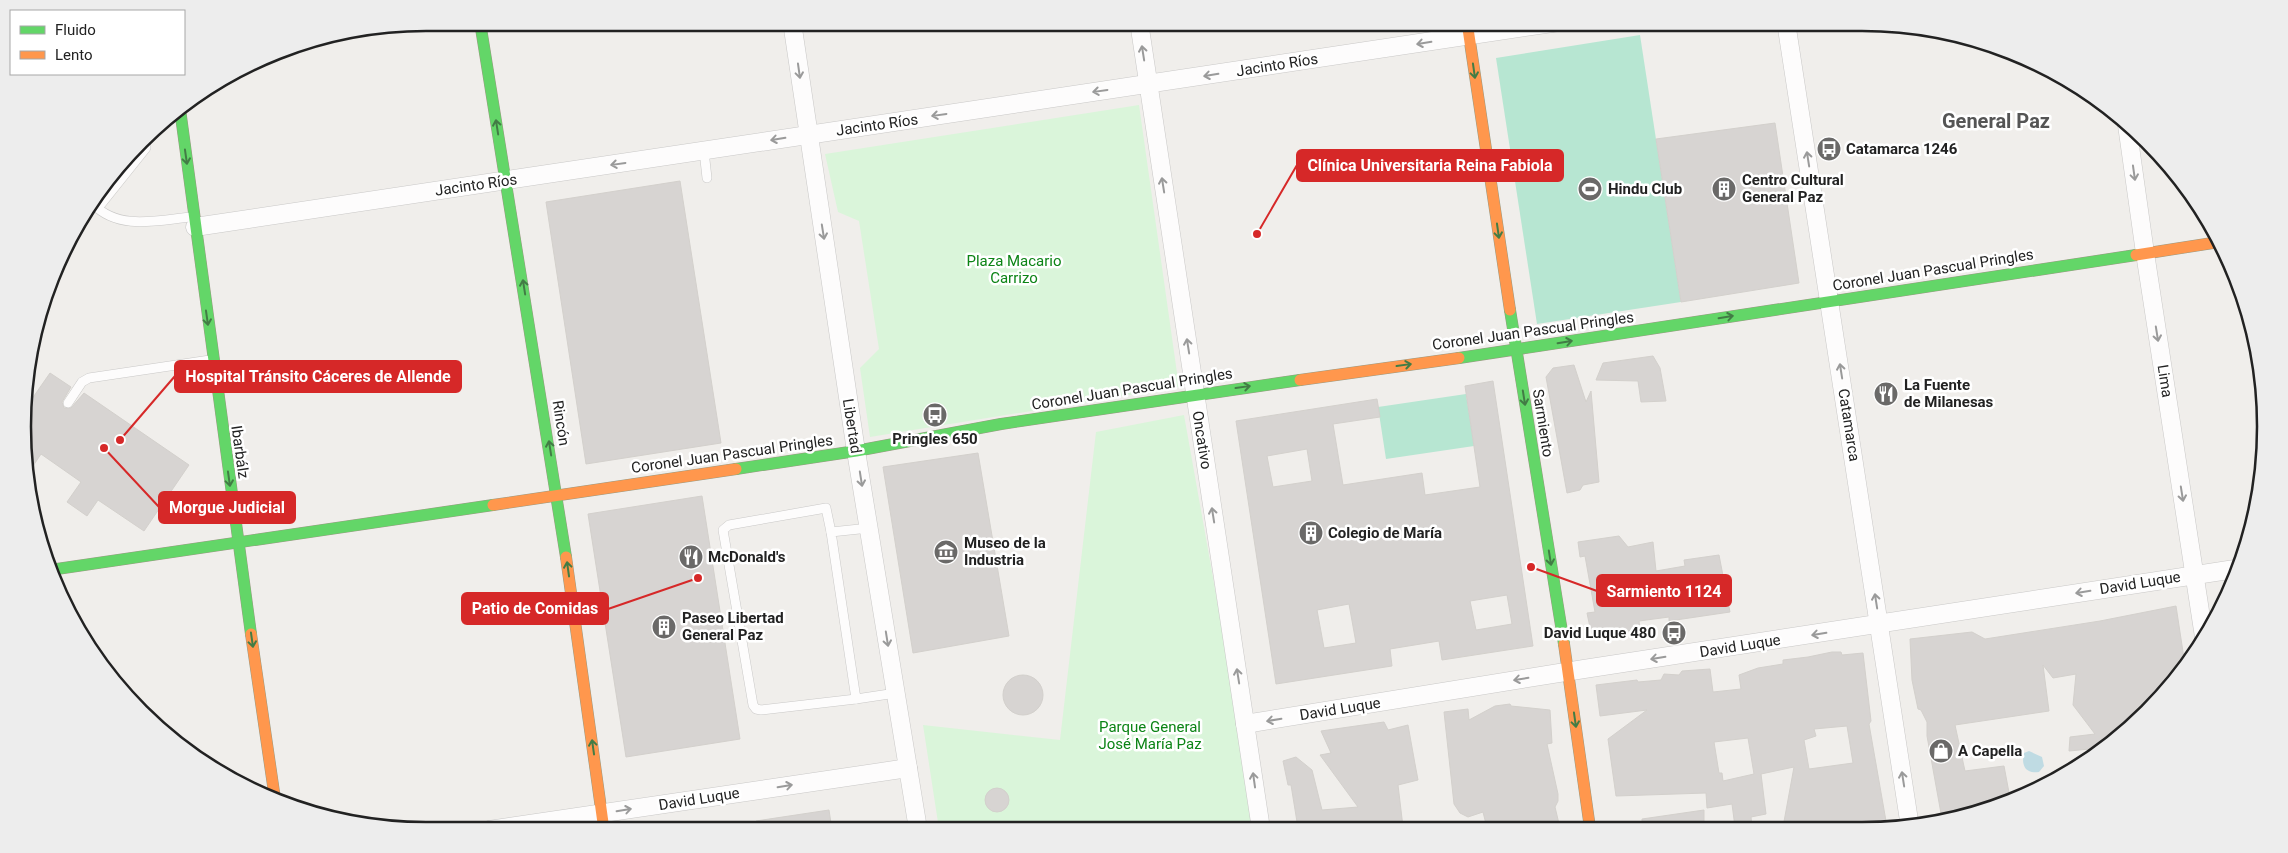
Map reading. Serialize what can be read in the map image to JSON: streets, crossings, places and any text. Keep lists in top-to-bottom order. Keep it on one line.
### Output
{"streets":{"main road":["Coronel Juan Pascual Pringles","Rincón","Sarmiento","Ibarbálz"],"street":["Jacinto Ríos","Lima","Catamarca","Libertad","Oncativo","David Luque"]},"crossings":[["Jacinto Ríos","Rincón"],["Jacinto Ríos","Libertad"],["Jacinto Ríos","Oncativo"],["Jacinto Ríos","Ibarbálz"],["Coronel Juan Pascual Pringles","Lima"],["Coronel Juan Pascual Pringles","Rincón"],["Coronel Juan Pascual Pringles","Sarmiento"],["Coronel Juan Pascual Pringles","Catamarca"],["Coronel Juan Pascual Pringles","Libertad"],["Coronel Juan Pascual Pringles","Oncativo"],["Coronel Juan Pascual Pringles","Ibarbálz"],["Lima","David Luque"],["Rincón","David Luque"],["Sarmiento","David Luque"],["Catamarca","David Luque"],["Libertad","David Luque"],["Oncativo","David Luque"]],"one_way":["Jacinto Ríos","Lima","Rincón","Sarmiento","Catamarca","Libertad","Oncativo","Ibarbálz"],"districts":["General Paz"],"parks":["Plaza Macario Carrizo","Parque General José María Paz"],"places":{"bus stop":["Catamarca 1246","Pringles 650","David Luque 480"],"sports":["Hindu Club"],"building":["Centro Cultural General Paz","Colegio de María","Paseo Libertad General Paz"],"other":["Clínica Universitaria Reina Fabiola","Hospital Tránsito Cáceres de Allende","Morgue Judicial","Sarmiento 1124","Patio de Comidas"],"restaurant":["La Fuente de Milanesas","McDonald's"],"museum":["Museo de la Industria"],"shop":["A Capella"]},"legend":["Fluido","Lento"]}
